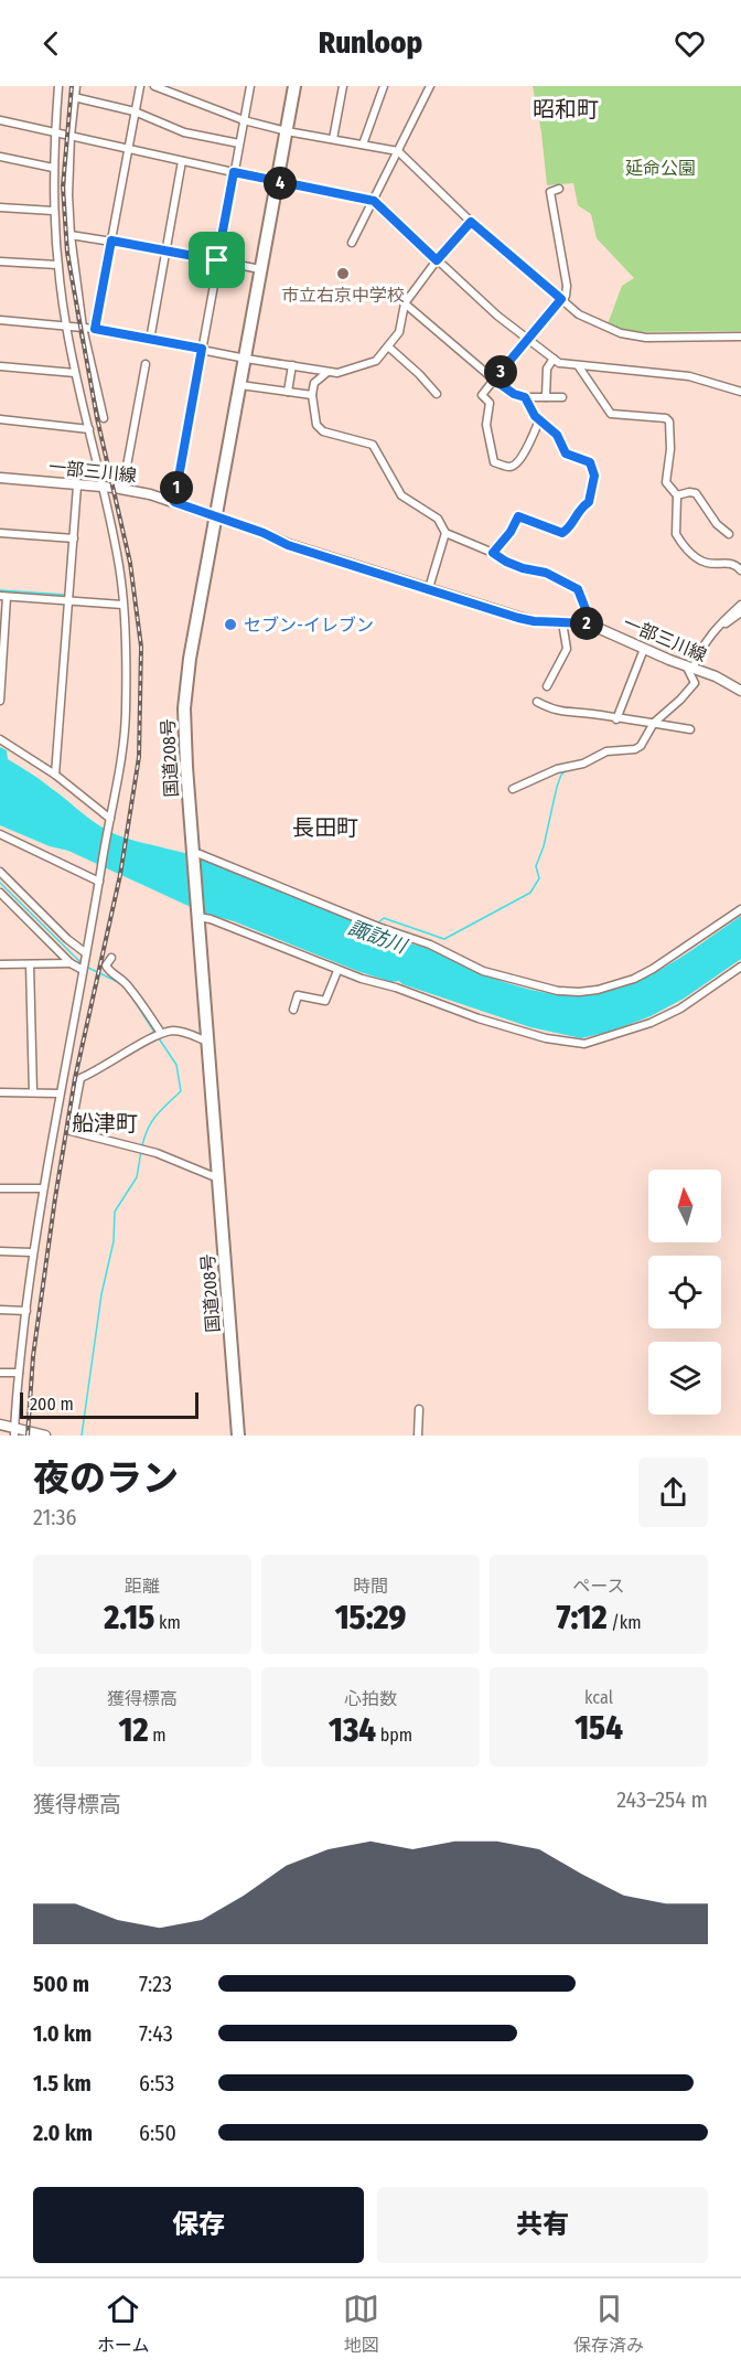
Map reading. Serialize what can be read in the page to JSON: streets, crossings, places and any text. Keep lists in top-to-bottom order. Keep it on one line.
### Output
{"streets":{"highway":["国道208号"],"main road":["一部三川線"]},"crossings":[["一部三川線","国道208号"]],"districts":["昭和町","長田町","船津町"],"water":["諏訪川"],"parks":["延命公園"],"places":["市立右京中学校","セブン-イレブン"],"scale_bar":"200 m","north":"top","page":{"header":"Runloop","pins":["4","3","1","2"],"scale":"200 m","heading":["夜のラン","21:36"],"stats":[["距離","2.15 km"],["時間","15:29"],["ペース","7:12 /km"],["獲得標高","12 m"],["心拍数","134 bpm"],["kcal","154"]],"chart":["獲得標高","243–254 m"],"list":[{"name":"500 m","note":"7:23"},{"name":"1.0 km","note":"7:43"},{"name":"1.5 km","note":"6:53"},{"name":"2.0 km","note":"6:50"}],"buttons":["保存","共有"],"tabs":["ホーム","地図","保存済み"]}}
